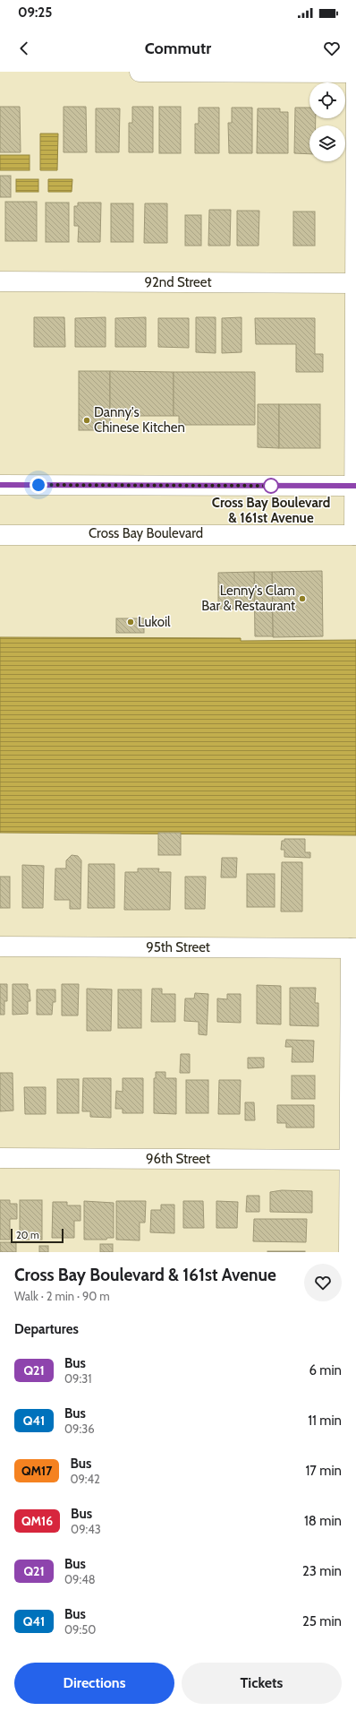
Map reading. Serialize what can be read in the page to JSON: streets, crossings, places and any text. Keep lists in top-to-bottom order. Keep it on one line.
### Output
{"streets":{"street":["92nd Street","Cross Bay Boulevard","95th Street","96th Street"]},"places":["Danny's Chinese Kitchen","Cross Bay Boulevard & 161st Avenue","Lenny's Clam Bar & Restaurant","Lukoil"],"lines":["bus line Q21"],"scale_bar":"20 m","page":{"status":"09:25","header":"Commutr","scale":"20 m","heading":[["Cross Bay Boulevard & 161st Avenue","Walk · 2 min · 90 m"],"Departures"],"list":[{"mark":"Q21","name":"Bus","note":"09:31","value":"6 min"},{"mark":"Q41","name":"Bus","note":"09:36","value":"11 min"},{"mark":"QM17","name":"Bus","note":"09:42","value":"17 min"},{"mark":"QM16","name":"Bus","note":"09:43","value":"18 min"},{"mark":"Q21","name":"Bus","note":"09:48","value":"23 min"},{"mark":"Q41","name":"Bus","note":"09:50","value":"25 min"}],"buttons":["Directions","Tickets"]}}
